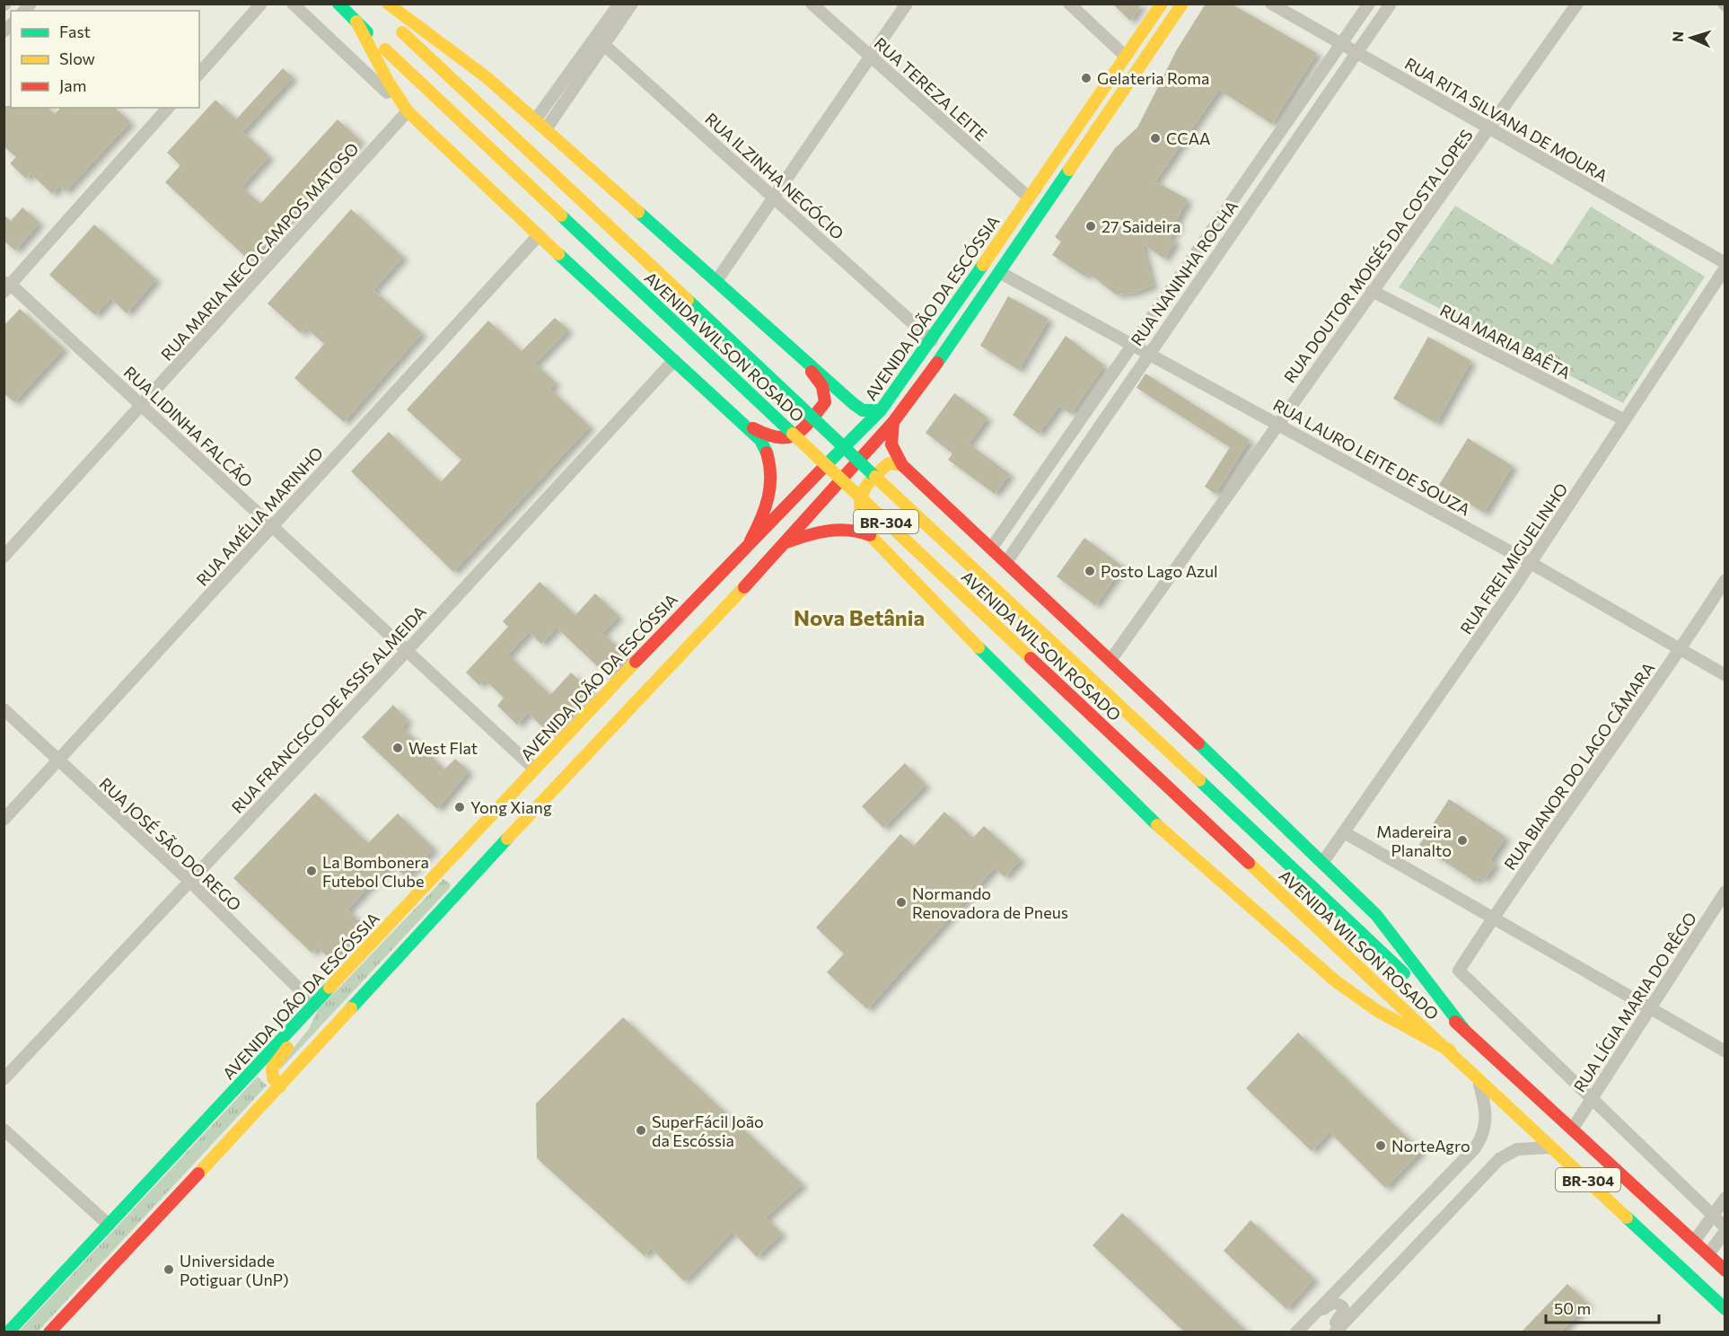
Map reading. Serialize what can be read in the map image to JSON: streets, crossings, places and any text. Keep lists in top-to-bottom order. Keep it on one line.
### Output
{"streets":{"main road":["AVENIDA JOÃO DA ESCÓSSIA","AVENIDA WILSON ROSADO","BR-304"],"street":["RUA TEREZA LEITE","RUA RITA SILVANA DE MOURA","RUA ILZINHA NEGÓCIO","RUA MARIA NECO CAMPOS MATOSO","RUA DOUTOR MOISÉS DA COSTA LOPES","RUA NANINHA ROCHA","RUA MARIA BAÊTA","RUA LIDINHA FALCÃO","RUA LAURO LEITE DE SOUZA","RUA AMÉLIA MARINHO","RUA FREI MIGUELINHO","RUA FRANCISCO DE ASSIS ALMEIDA","RUA BIANOR DO LAGO CÂMARA","RUA JOSÉ SÃO DO REGO","RUA LÍGIA MARIA DO RÊGO"]},"crossings":[["RUA TEREZA LEITE","AVENIDA JOÃO DA ESCÓSSIA"],["RUA RITA SILVANA DE MOURA","RUA DOUTOR MOISÉS DA COSTA LOPES"],["RUA RITA SILVANA DE MOURA","RUA NANINHA ROCHA"],["RUA RITA SILVANA DE MOURA","RUA FREI MIGUELINHO"],["RUA ILZINHA NEGÓCIO","AVENIDA JOÃO DA ESCÓSSIA"],["RUA MARIA NECO CAMPOS MATOSO","RUA LIDINHA FALCÃO"],["RUA DOUTOR MOISÉS DA COSTA LOPES","RUA MARIA BAÊTA"],["RUA DOUTOR MOISÉS DA COSTA LOPES","RUA LAURO LEITE DE SOUZA"],["RUA NANINHA ROCHA","RUA LAURO LEITE DE SOUZA"],["AVENIDA JOÃO DA ESCÓSSIA","RUA LIDINHA FALCÃO"],["AVENIDA JOÃO DA ESCÓSSIA","RUA JOSÉ SÃO DO REGO"],["RUA MARIA BAÊTA","RUA FREI MIGUELINHO"],["AVENIDA WILSON ROSADO","RUA LÍGIA MARIA DO RÊGO"],["RUA LIDINHA FALCÃO","RUA AMÉLIA MARINHO"],["RUA LIDINHA FALCÃO","RUA FRANCISCO DE ASSIS ALMEIDA"],["RUA LAURO LEITE DE SOUZA","RUA FREI MIGUELINHO"],["RUA LAURO LEITE DE SOUZA","RUA BIANOR DO LAGO CÂMARA"],["RUA AMÉLIA MARINHO","RUA JOSÉ SÃO DO REGO"],["RUA FRANCISCO DE ASSIS ALMEIDA","RUA JOSÉ SÃO DO REGO"],["RUA BIANOR DO LAGO CÂMARA","RUA LÍGIA MARIA DO RÊGO"]],"districts":["Nova Betânia"],"places":["Gelateria Roma","CCAA","27 Saideira","Posto Lago Azul","West Flat","Yong Xiang","Madereira Planalto","La Bombonera Futebol Clube","Normando Renovadora de Pneus","SuperFácil João da Escóssia","NorteAgro","Universidade Potiguar (UnP)"],"legend":["Fast","Slow","Jam"],"scale_bar":"50 m","north":"left"}
